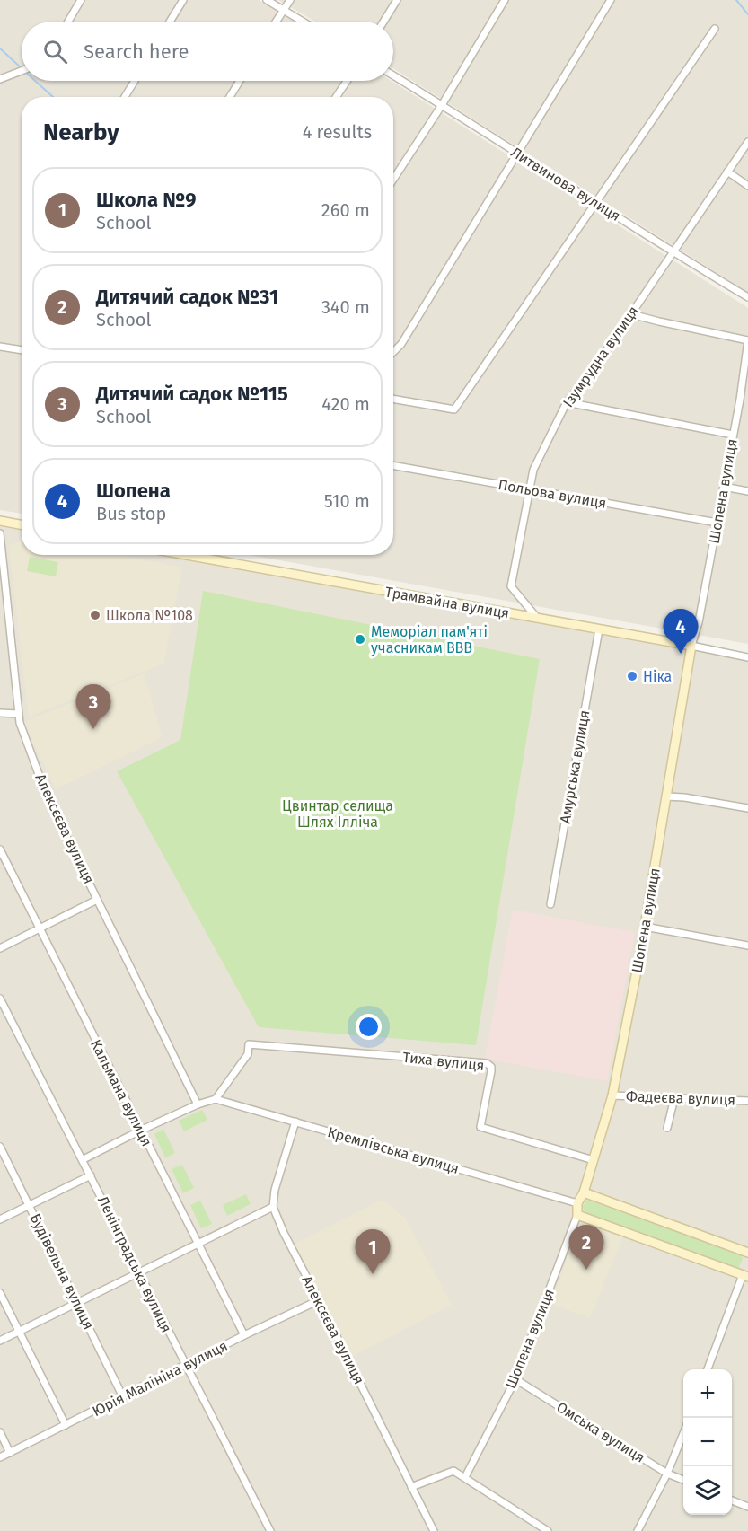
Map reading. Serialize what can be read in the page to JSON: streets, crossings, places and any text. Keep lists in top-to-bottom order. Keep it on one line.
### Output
{"streets":{"street":["Литвинова вулиця","Ізумрудна вулиця","Шопена вулиця","Польова вулиця","Трамвайна вулиця","Амурська вулиця","Алексєєва вулиця","Тиха вулиця","Кальмана вулиця","Фадеєва вулиця","Кремлівська вулиця","Ленінградська вулиця","Будівельна вулиця","Юрія Малініна вулиця","Омська вулиця"]},"crossings":[["Литвинова вулиця","Ізумрудна вулиця"],["Ізумрудна вулиця","Польова вулиця"],["Ізумрудна вулиця","Трамвайна вулиця"],["Шопена вулиця","Польова вулиця"],["Шопена вулиця","Трамвайна вулиця"],["Шопена вулиця","Тиха вулиця"],["Шопена вулиця","Фадеєва вулиця"],["Шопена вулиця","Кремлівська вулиця"],["Шопена вулиця","Омська вулиця"],["Трамвайна вулиця","Амурська вулиця"],["Алексєєва вулиця","Юрія Малініна вулиця"],["Тиха вулиця","Кремлівська вулиця"],["Кальмана вулиця","Юрія Малініна вулиця"],["Ленінградська вулиця","Юрія Малініна вулиця"],["Будівельна вулиця","Юрія Малініна вулиця"]],"parks":["Цвинтар селища Шлях Ілліча"],"places":["Школа №108","Меморіал пам'яті учасникам ВВВ","Ніка"],"page":{"search":"Search here","heading":["Nearby","4 results"],"list":[{"mark":"1","name":"Школа №9","note":"School","value":"260 m"},{"mark":"2","name":"Дитячий садок №31","note":"School","value":"340 m"},{"mark":"3","name":"Дитячий садок №115","note":"School","value":"420 m"},{"mark":"4","name":"Шопена","note":"Bus stop","value":"510 m"}],"pins":["4","3","2","1"],"map_buttons":["+","−"]}}
